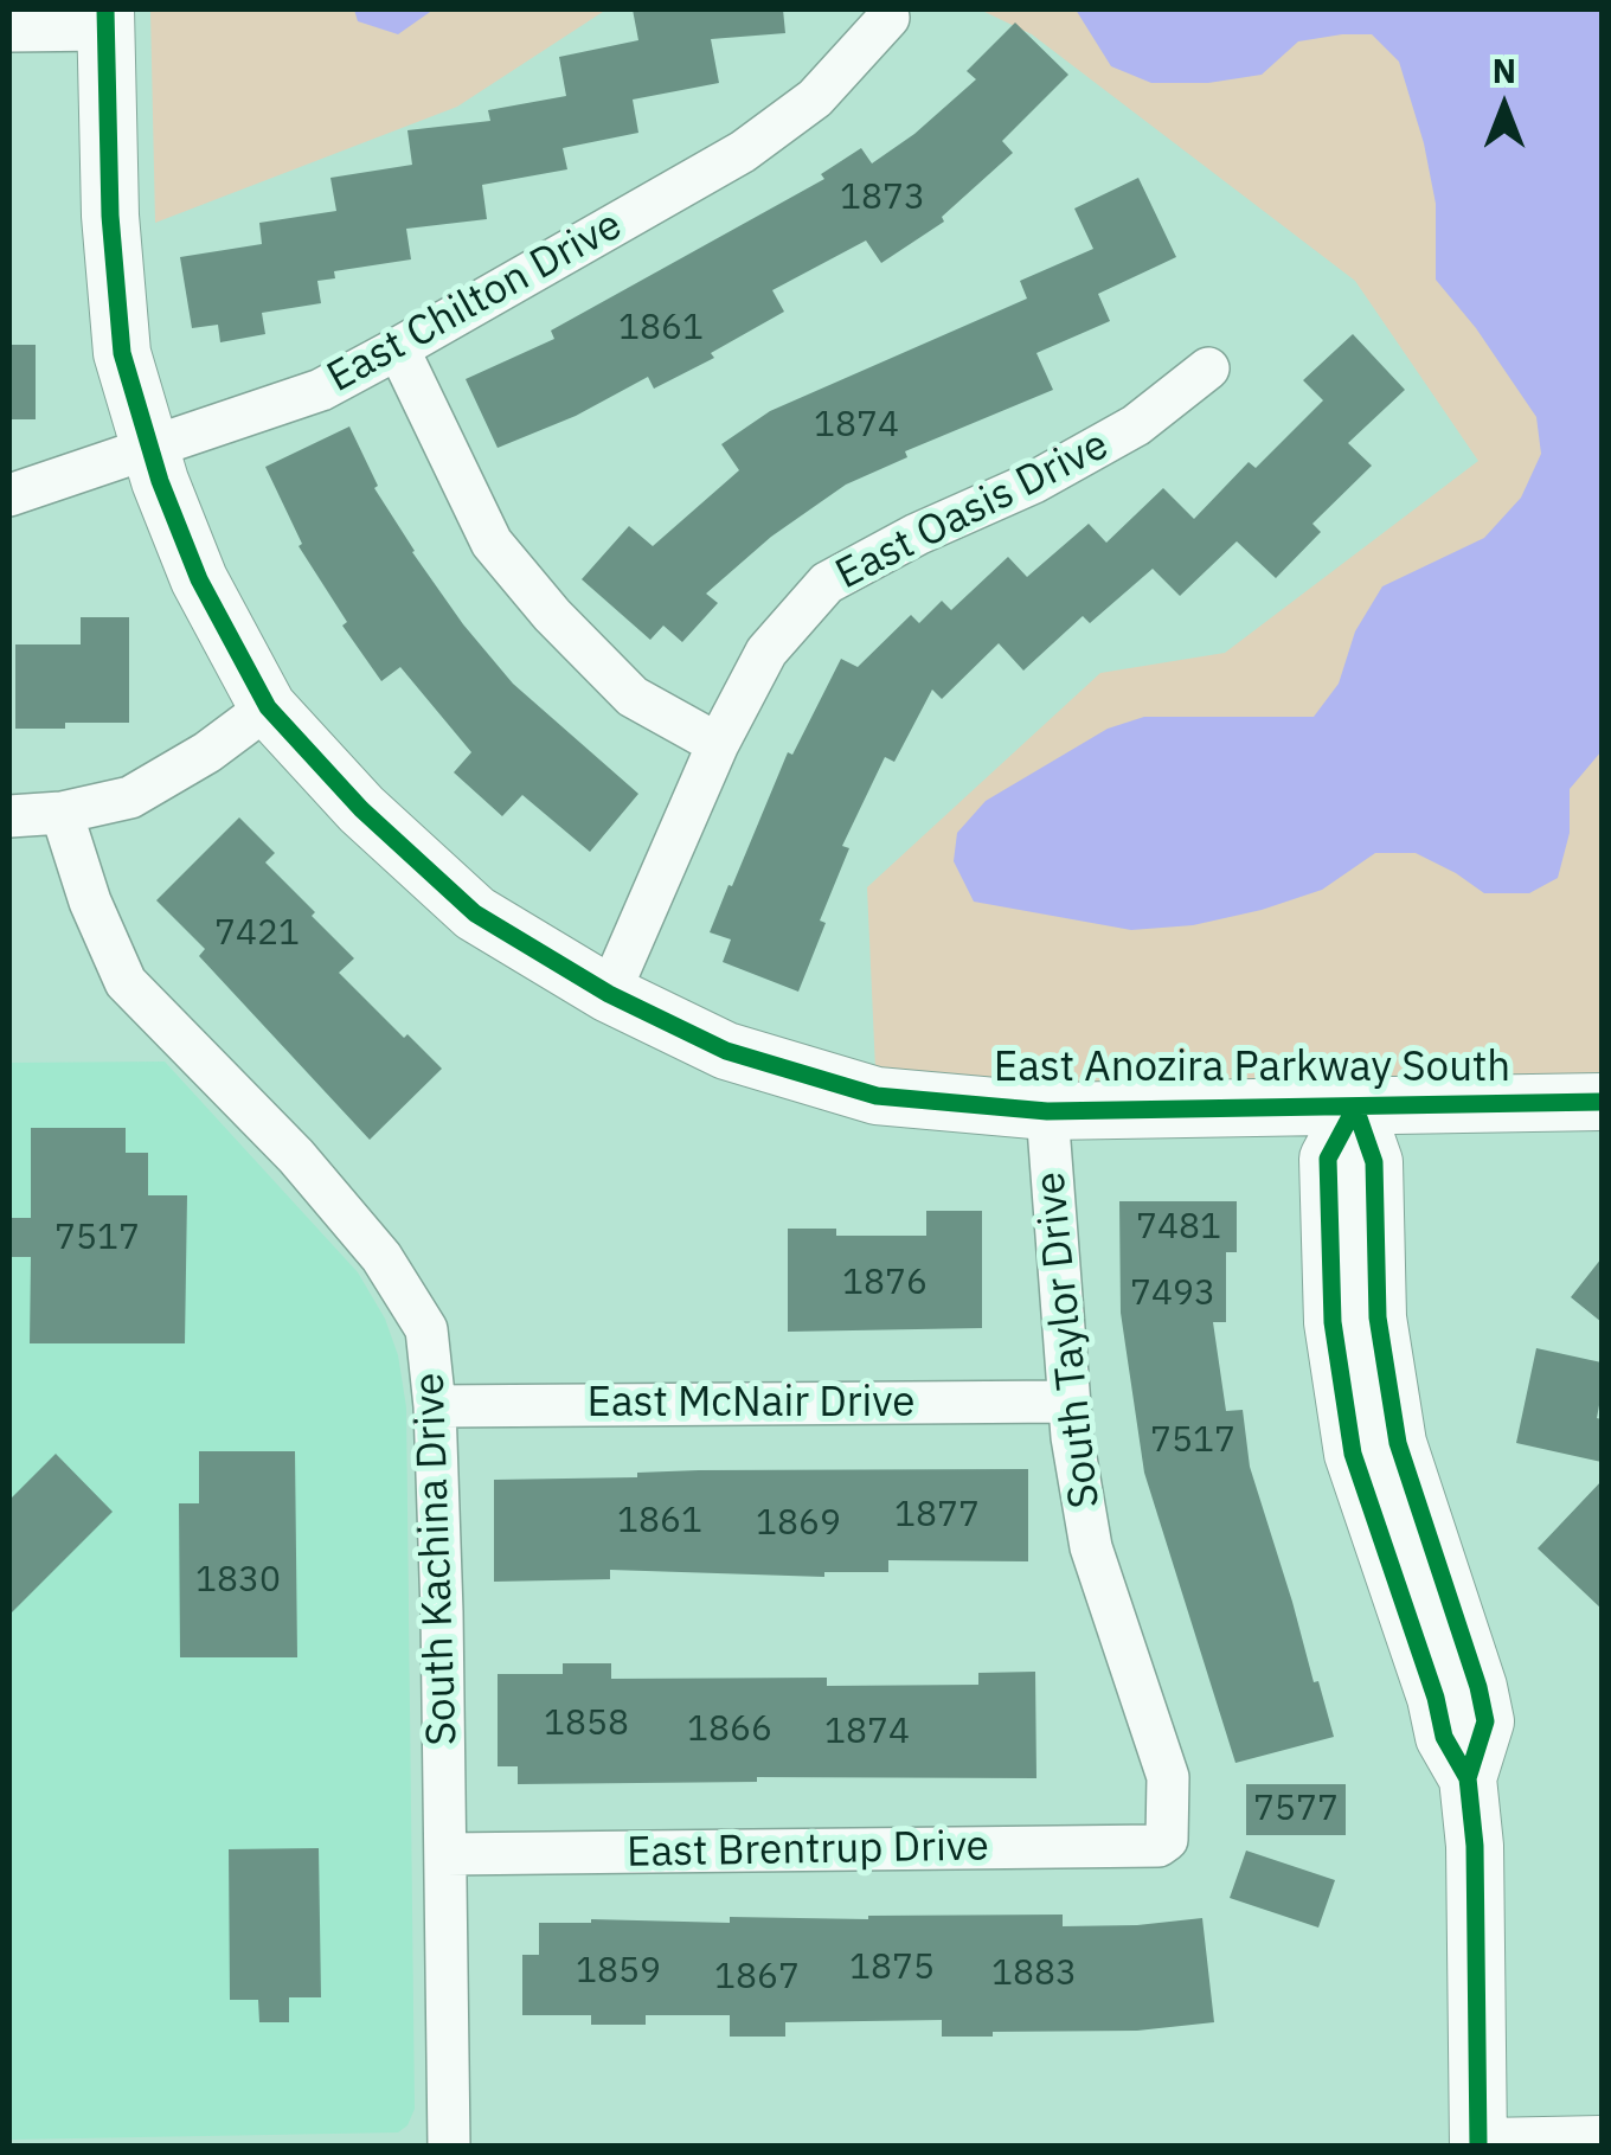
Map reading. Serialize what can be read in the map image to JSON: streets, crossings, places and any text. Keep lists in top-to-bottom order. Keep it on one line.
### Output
{"streets":{"street":["East Chilton Drive","East Oasis Drive","East Anozira Parkway South","South Taylor Drive","East McNair Drive","South Kachina Drive","East Brentrup Drive"]},"crossings":[["East Chilton Drive","East Anozira Parkway South"],["East Oasis Drive","East Anozira Parkway South"],["East Anozira Parkway South","South Taylor Drive"],["South Taylor Drive","East McNair Drive"],["South Taylor Drive","East Brentrup Drive"],["East McNair Drive","South Kachina Drive"],["South Kachina Drive","East Brentrup Drive"]],"house_numbers":["1873","1861","1874","7421","7481","7517","1876","7493","7517","1877","1861","1869","1830","1858","1866","1874","7577","1875","1859","1883","1867"],"north":"top"}
